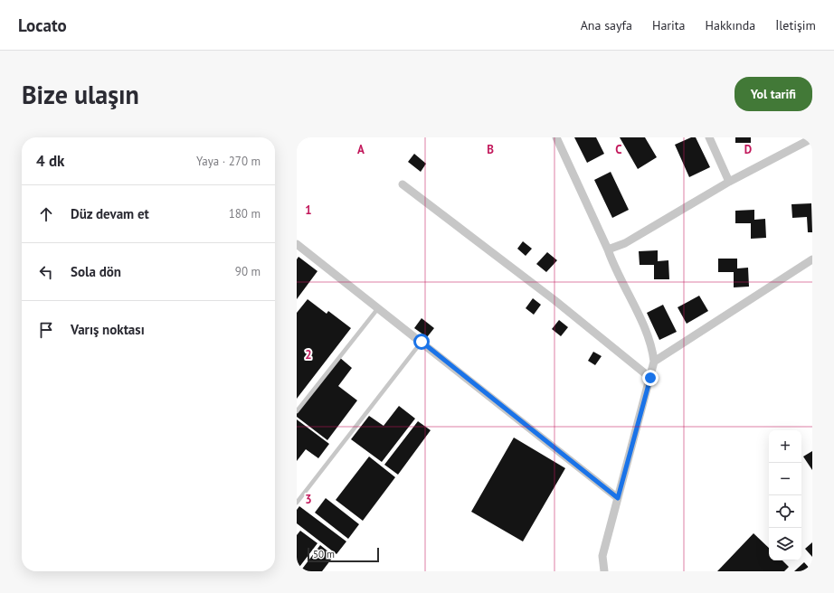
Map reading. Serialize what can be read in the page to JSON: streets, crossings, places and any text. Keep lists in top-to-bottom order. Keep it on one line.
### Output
{"scale_bar":"50 m","page":{"header":"Locato","nav":["Ana sayfa","Harita","Hakkında","İletişim"],"buttons":"Yol tarifi","title":"Bize ulaşın","heading":["4 dk","Yaya · 270 m"],"list":[["Düz devam et","180 m"],["Sola dön","90 m"],"Varış noktası"],"map_buttons":["+","−"],"scale":"50 m"},"grid":{"columns":["A","B","C","D"],"rows":["1","2","3"]}}
